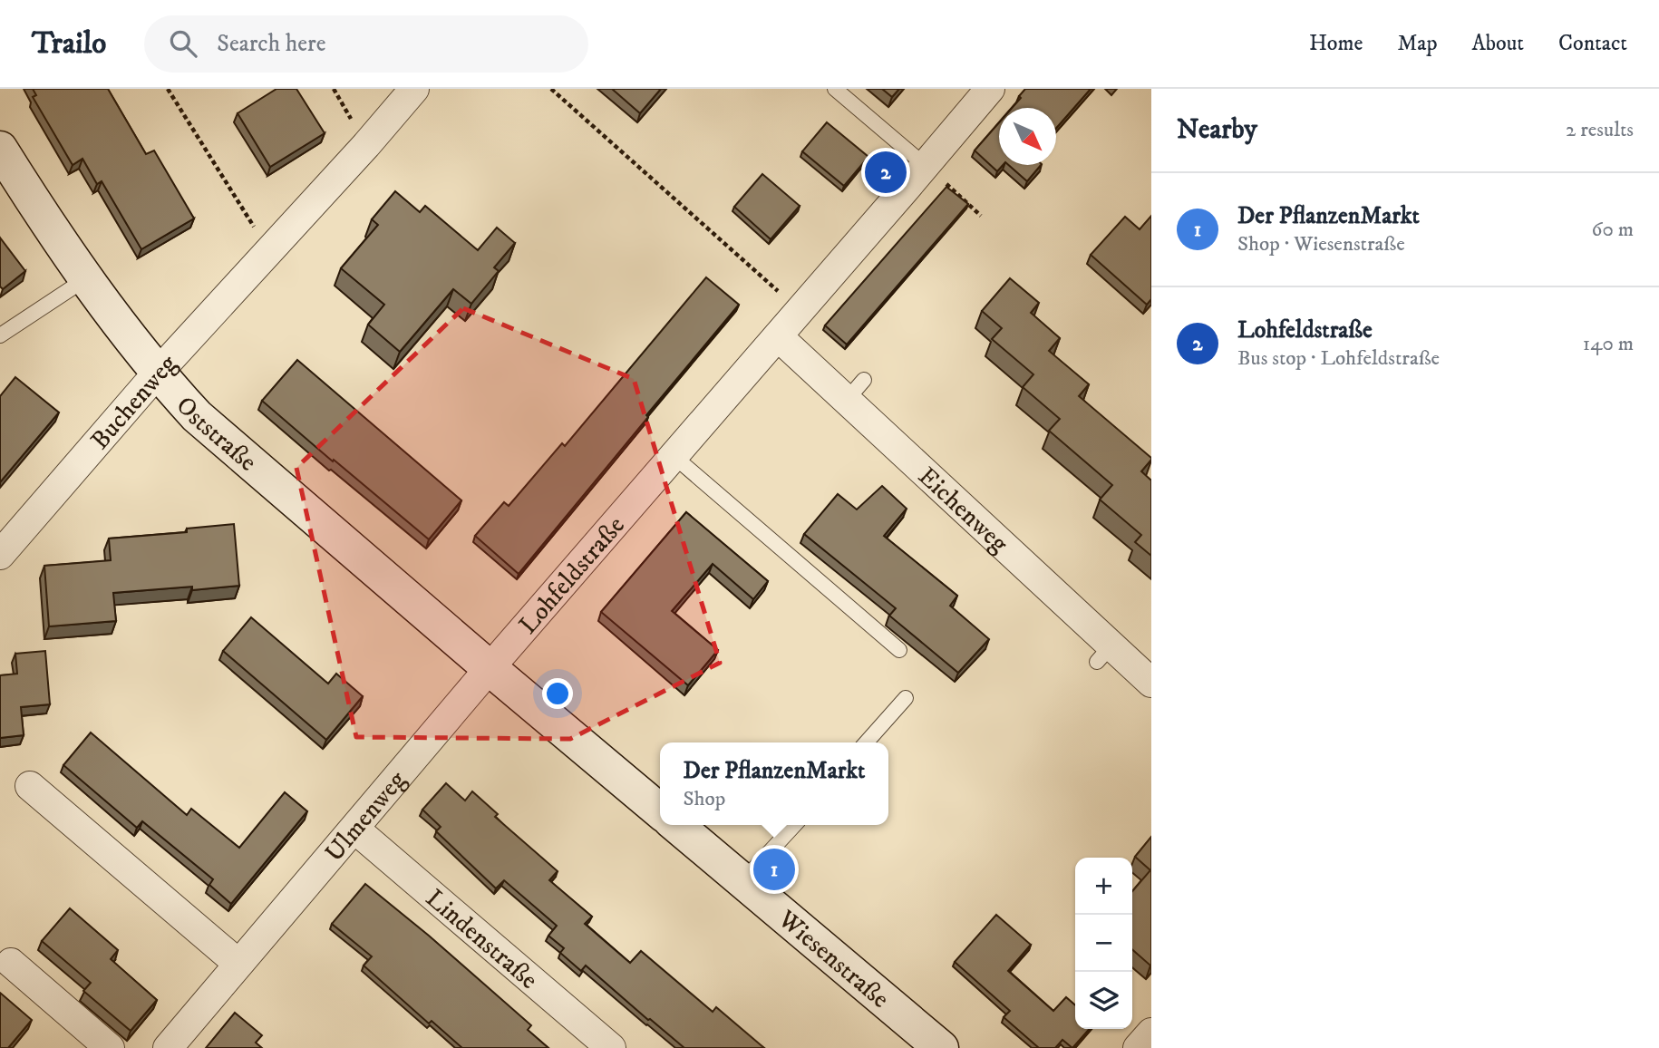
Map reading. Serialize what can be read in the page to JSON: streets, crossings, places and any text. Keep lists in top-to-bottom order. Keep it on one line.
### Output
{"streets":{"main road":["Oststraße","Wiesenstraße"],"street":["Buchenweg","Eichenweg","Lohfeldstraße","Ulmenweg","Lindenstraße"]},"crossings":[["Buchenweg","Oststraße"],["Oststraße","Lohfeldstraße"],["Oststraße","Ulmenweg"],["Eichenweg","Lohfeldstraße"],["Lohfeldstraße","Ulmenweg"],["Ulmenweg","Lindenstraße"]],"north":"bottom right","page":{"header":"Trailo","search":"Search here","nav":["Home","Map","About","Contact"],"heading":["Nearby","2 results"],"pins":["2","1"],"list":[{"mark":"1","name":"Der PflanzenMarkt","note":"Shop · Wiesenstraße","value":"60 m"},{"mark":"2","name":"Lohfeldstraße","note":"Bus stop · Lohfeldstraße","value":"140 m"}],"popup":["Der PflanzenMarkt","Shop"],"map_buttons":["+","−"]}}
